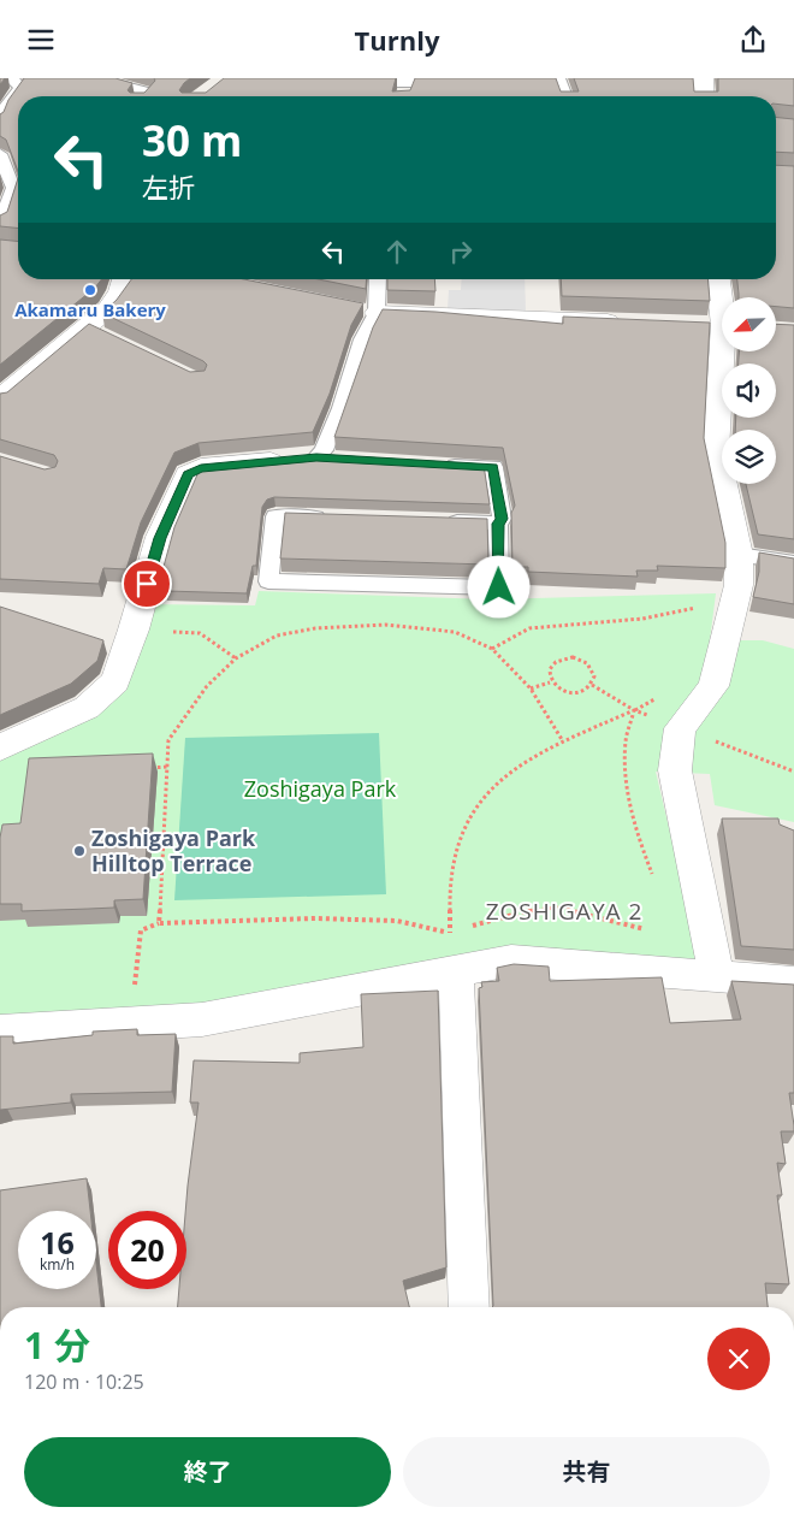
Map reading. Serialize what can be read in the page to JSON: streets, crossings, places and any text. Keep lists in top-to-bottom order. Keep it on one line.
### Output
{"districts":["ZOSHIGAYA 2"],"parks":["Zoshigaya Park"],"places":["Akamaru Bakery","Zoshigaya Park Hilltop Terrace"],"north":"bottom left","page":{"header":"Turnly","turn":["30 m","左折"],"speed":"16 km/h","limit":"20","heading":["1 分","120 m · 10:25"],"buttons":["終了","共有"]}}
